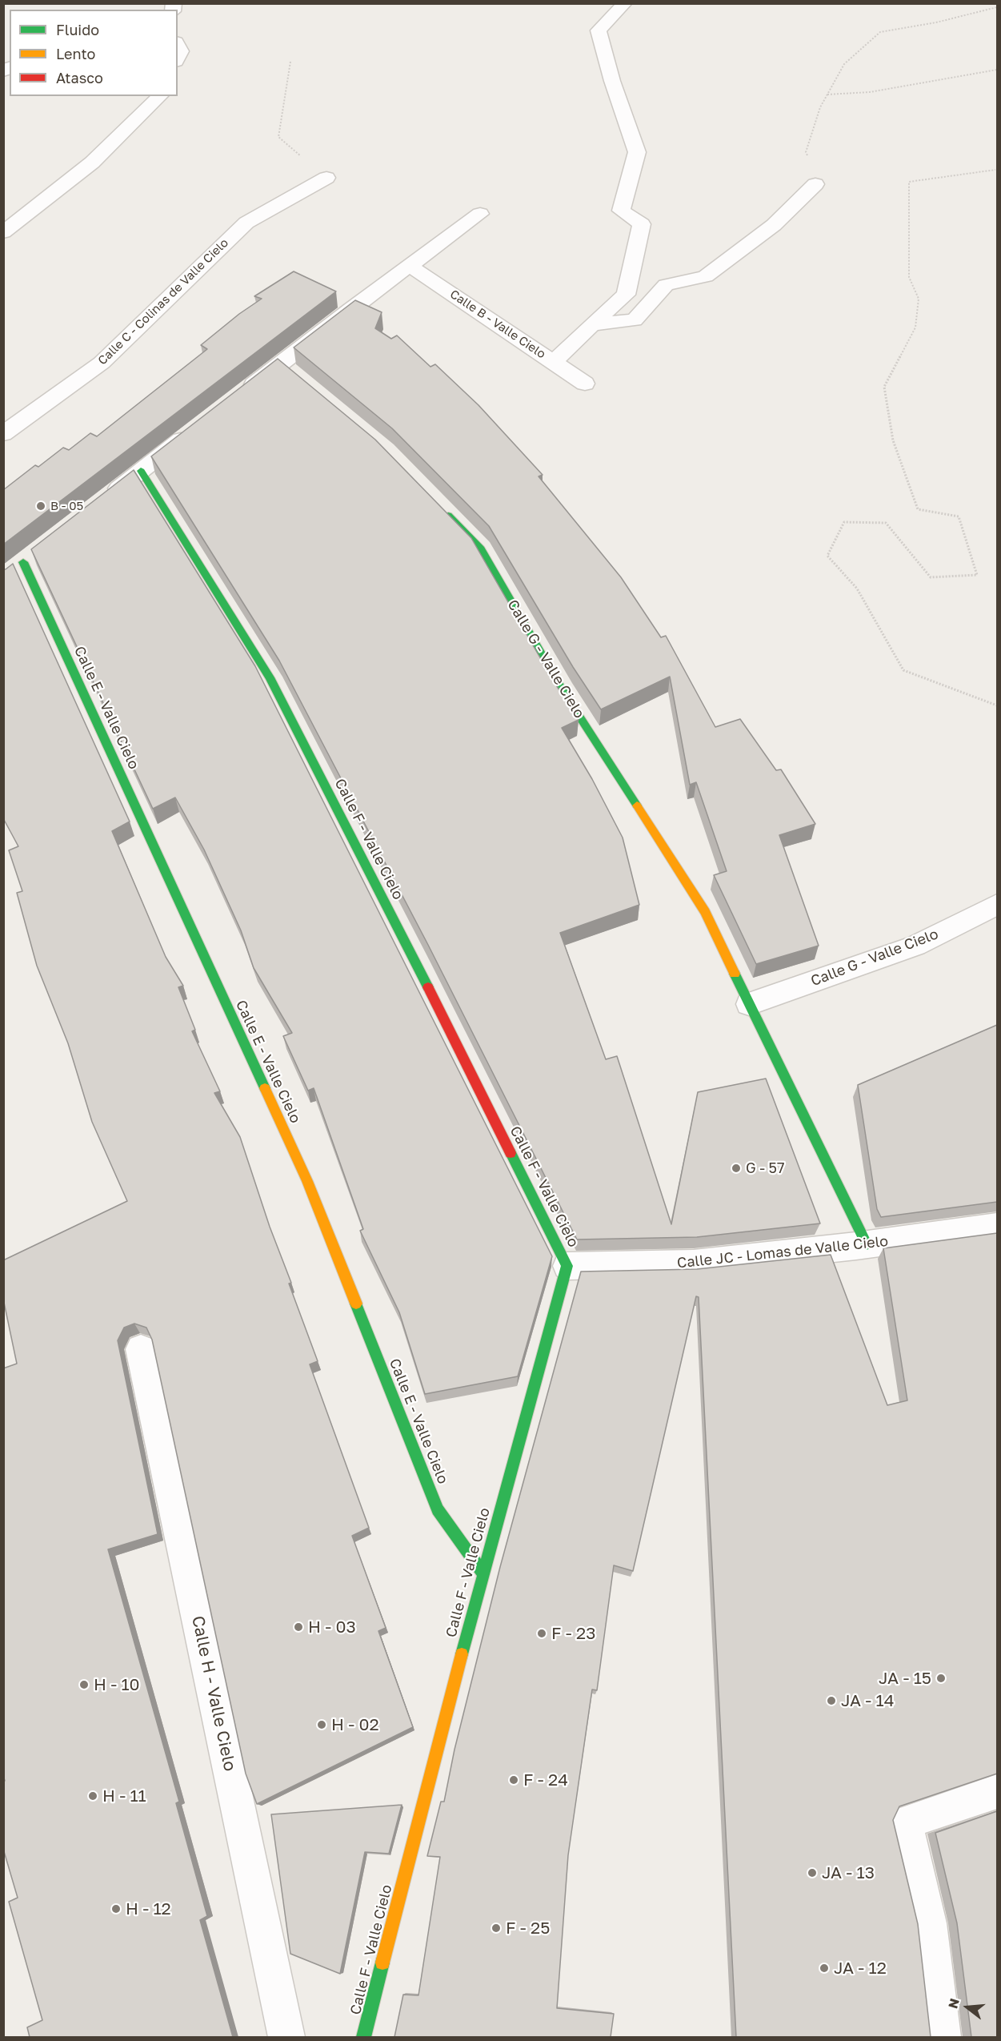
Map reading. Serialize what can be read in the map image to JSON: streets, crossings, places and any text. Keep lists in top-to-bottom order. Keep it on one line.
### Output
{"streets":{"street":["Calle C - Colinas de Valle Cielo","Calle B - Valle Cielo","Calle G - Valle Cielo","Calle E - Valle Cielo","Calle F - Valle Cielo","Calle JC - Lomas de Valle Cielo","Calle H - Valle Cielo"]},"crossings":[["Calle G - Valle Cielo","Calle JC - Lomas de Valle Cielo"],["Calle E - Valle Cielo","Calle F - Valle Cielo"],["Calle F - Valle Cielo","Calle JC - Lomas de Valle Cielo"]],"places":["B - 05","G - 57","H - 03","F - 23","JA - 15","H - 10","JA - 14","H - 02","F - 24","H - 11","JA - 13","H - 12","F - 25","JA - 12"],"legend":["Fluido","Lento","Atasco"],"north":"left"}
